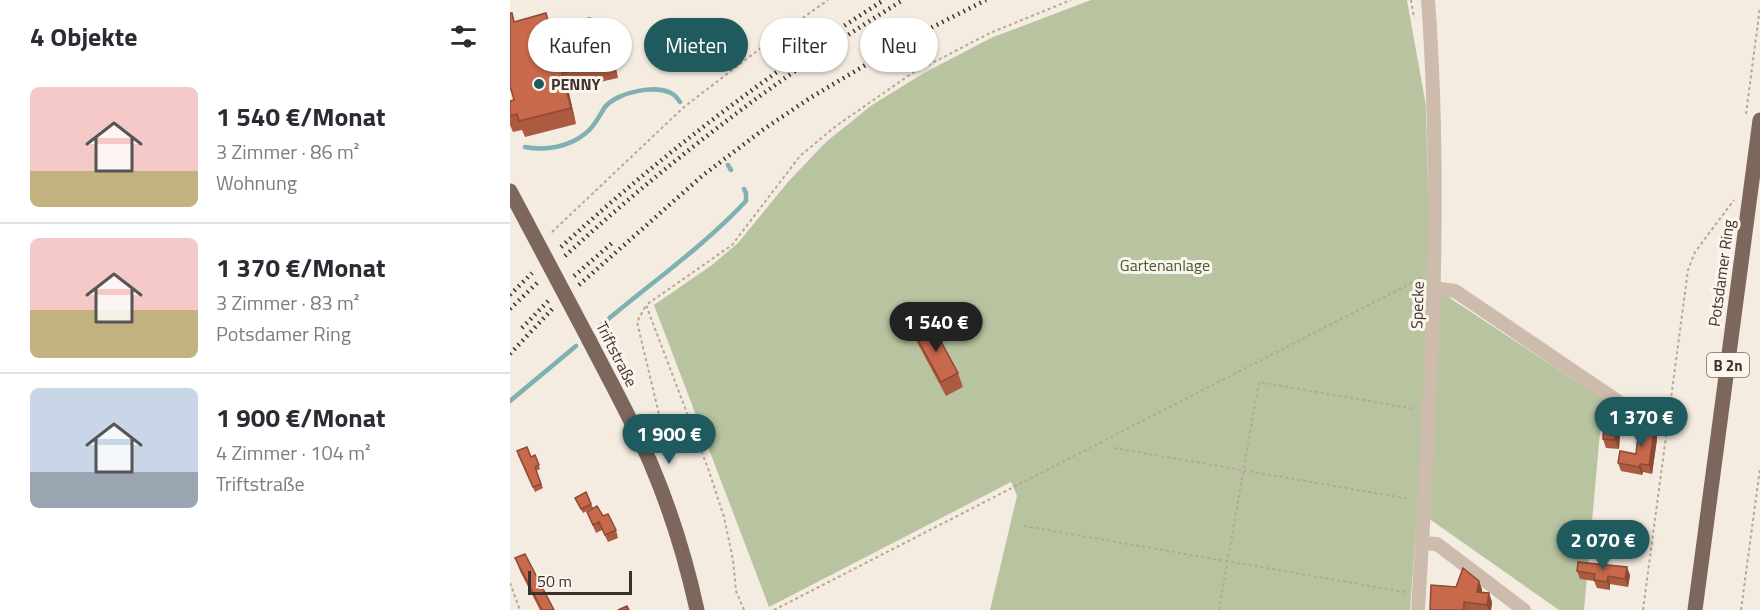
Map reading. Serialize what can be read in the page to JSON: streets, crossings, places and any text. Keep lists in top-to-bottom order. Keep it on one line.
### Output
{"streets":{"main road":["Potsdamer Ring","Triftstraße","B 2n"],"lane":["Specke"]},"parks":["Gartenanlage"],"places":["PENNY"],"scale_bar":"50 m","page":{"heading":"4 Objekte","chip":["Kaufen","Mieten","Filter","Neu"],"list":[{"name":"1 540 €/Monat","note":"3 Zimmer · 86 m² · Wohnung"},{"name":"1 370 €/Monat","note":"3 Zimmer · 83 m² · Potsdamer Ring"},{"name":"1 900 €/Monat","note":"4 Zimmer · 104 m² · Triftstraße"}],"price":["1 540 €","1 370 €","1 900 €","2 070 €"],"scale":"50 m"}}
